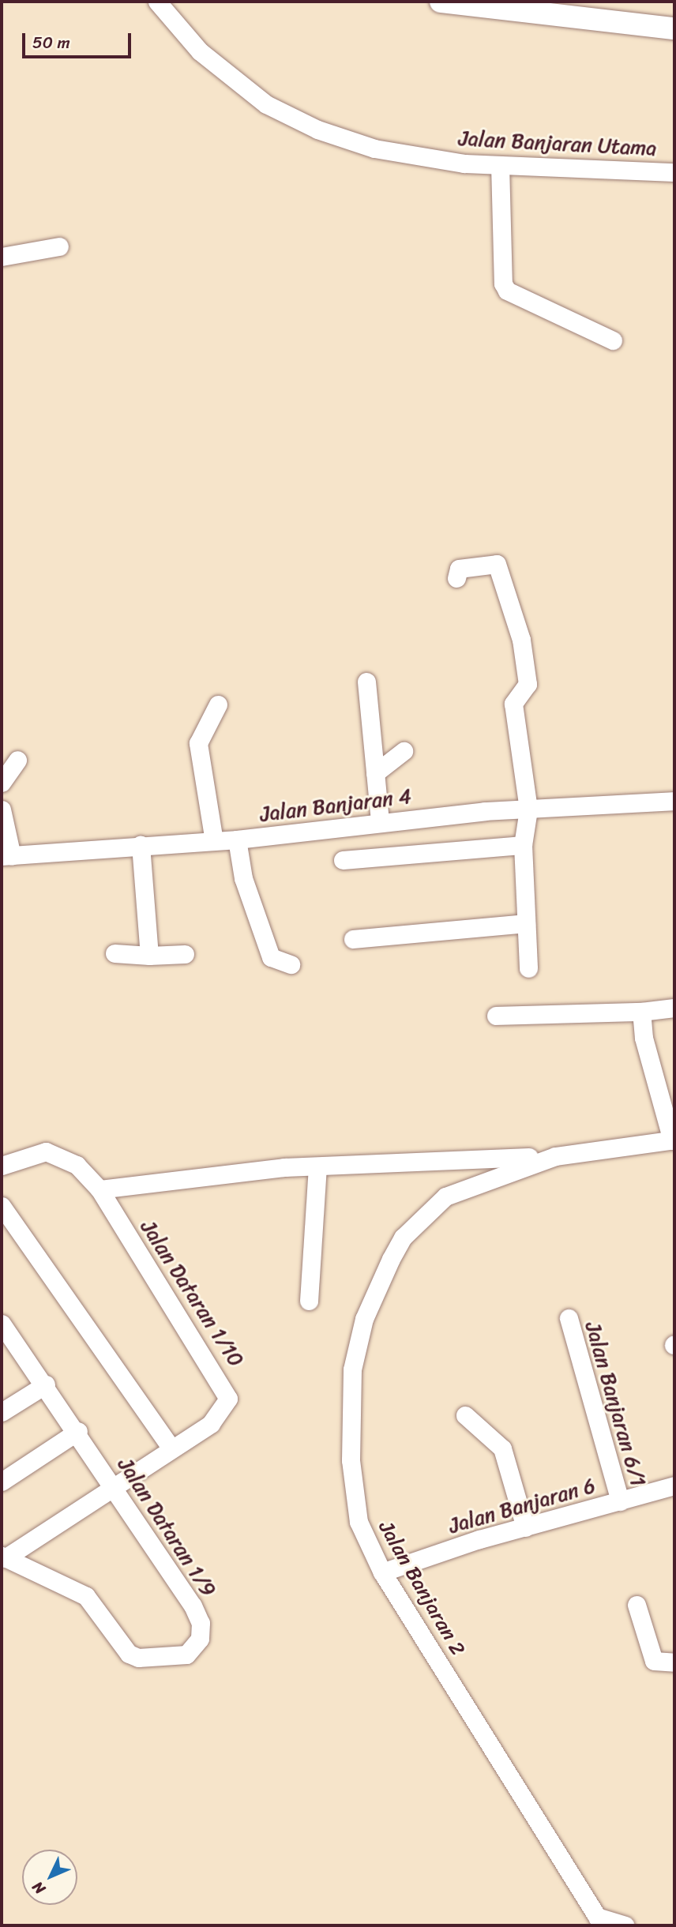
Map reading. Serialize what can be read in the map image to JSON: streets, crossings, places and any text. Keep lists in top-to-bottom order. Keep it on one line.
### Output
{"streets":{"street":["Jalan Banjaran Utama","Jalan Banjaran 4","Jalan Dataran 1/10","Jalan Banjaran 6/1","Jalan Banjaran 6","Jalan Dataran 1/9","Jalan Banjaran 2"]},"crossings":[["Jalan Dataran 1/10","Jalan Dataran 1/9"],["Jalan Banjaran 6/1","Jalan Banjaran 6"],["Jalan Banjaran 6","Jalan Banjaran 2"]],"scale_bar":"50 m","north":"bottom left"}
